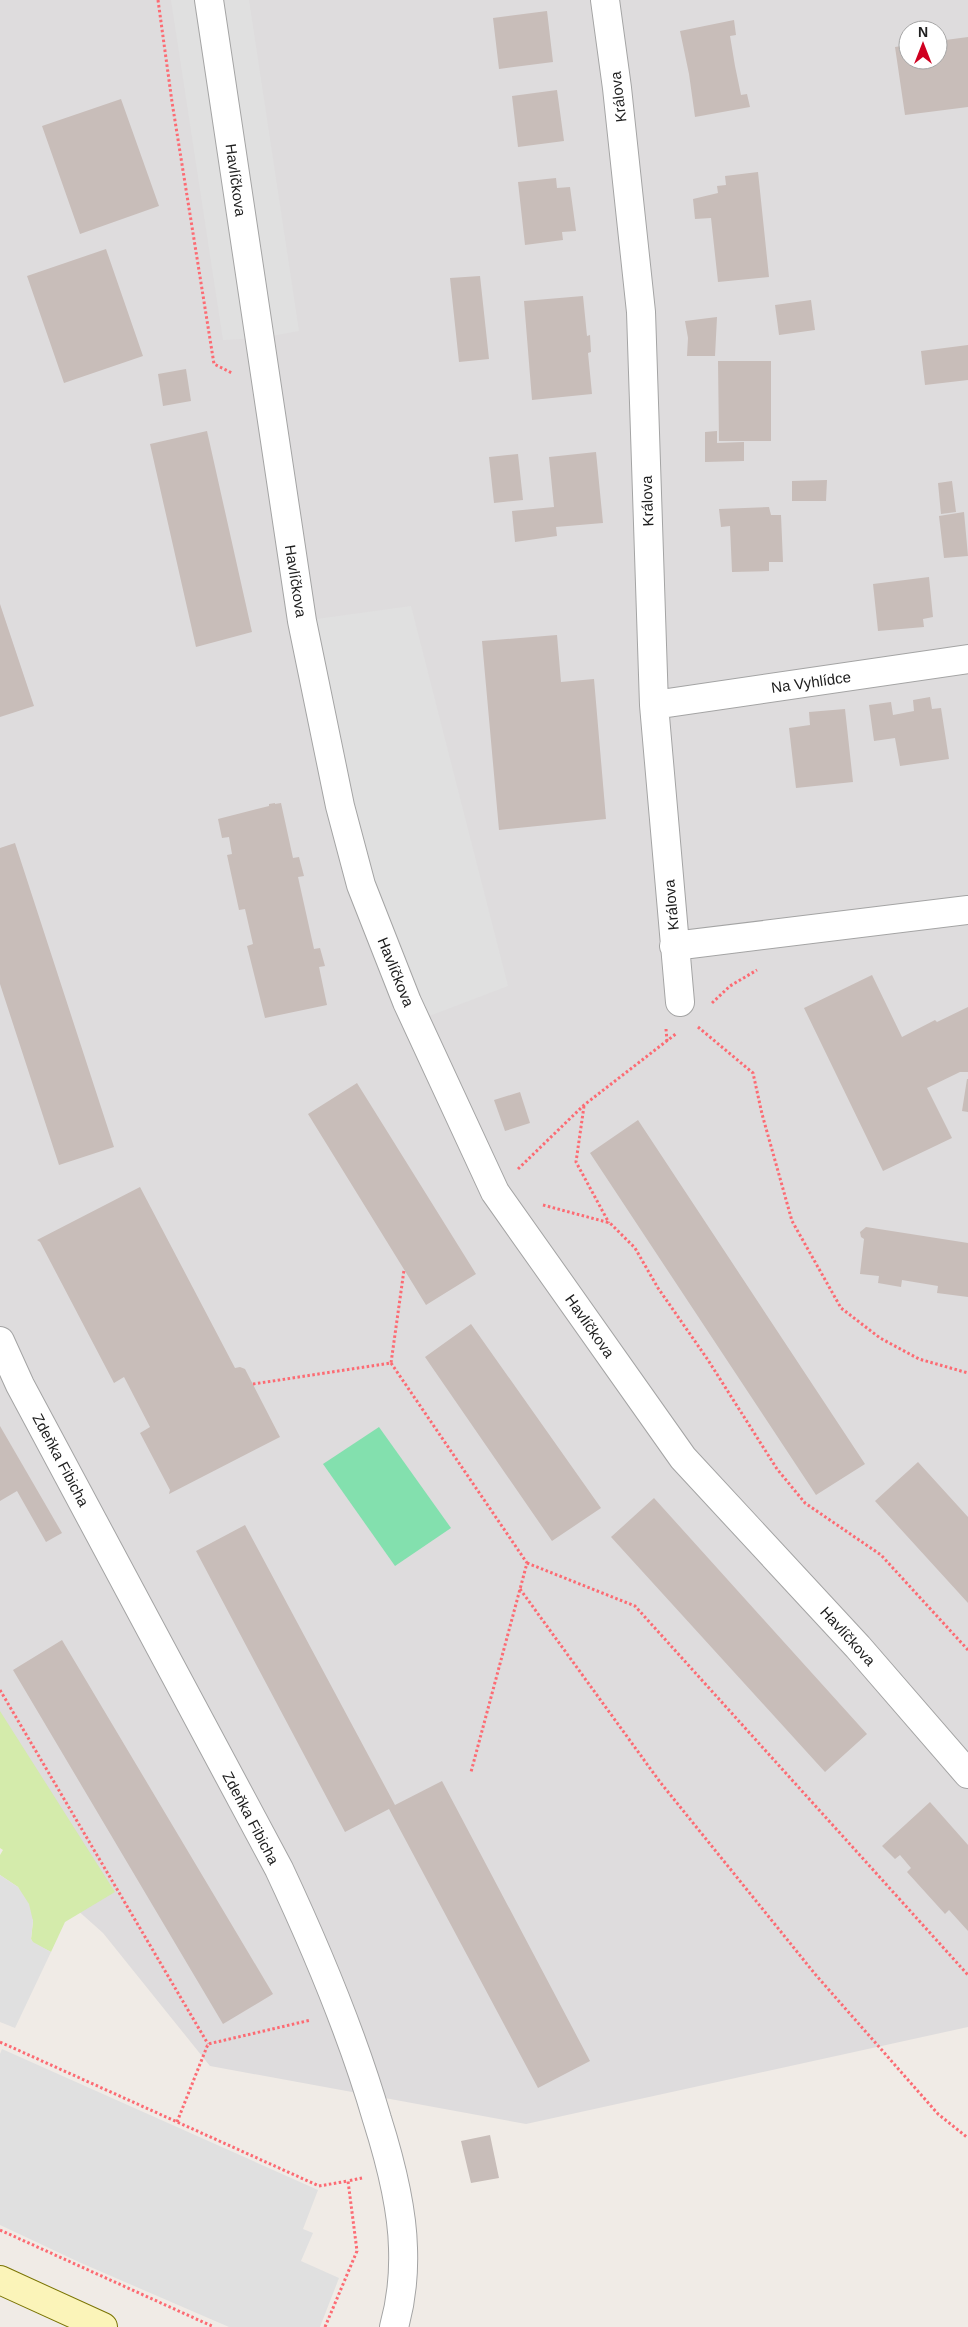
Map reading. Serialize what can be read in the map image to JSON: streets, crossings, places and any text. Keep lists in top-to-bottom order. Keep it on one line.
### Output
{"streets":{"street":["Králova","Havlíčkova","Na Vyhlídce","Zdeňka Fibicha"]},"crossings":[["Králova","Na Vyhlídce"]],"north":"top"}
